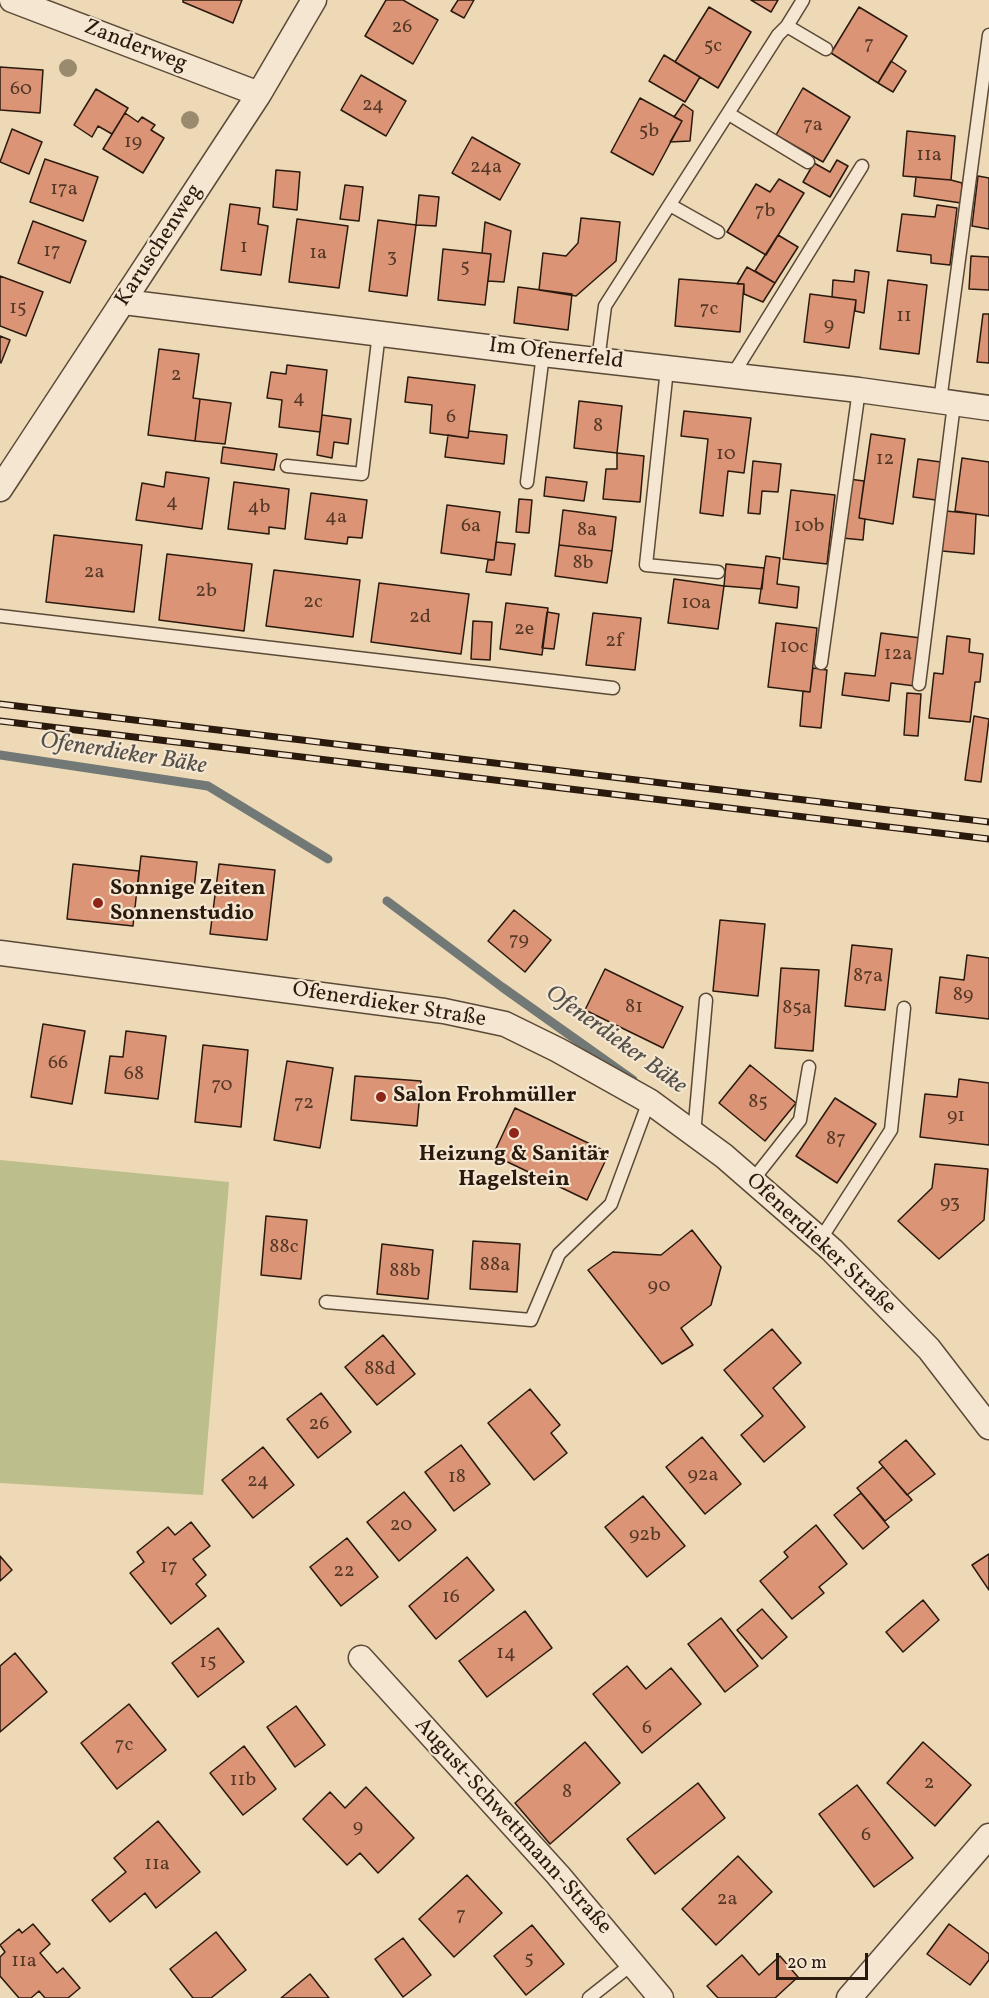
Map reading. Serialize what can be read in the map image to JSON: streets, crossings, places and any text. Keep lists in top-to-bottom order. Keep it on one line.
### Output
{"streets":{"street":["Zanderweg","Karuschenweg","Im Ofenerfeld","Ofenerdieker Straße","August-Schwettmann-Straße"]},"crossings":[["Zanderweg","Karuschenweg"],["Karuschenweg","Im Ofenerfeld"]],"water":["Ofenerdieker Bäke"],"places":["Sonnige Zeiten Sonnenstudio","Salon Frohmüller","Heizung & Sanitär Hagelstein"],"house_numbers":["26","7","5c","60","24","7a","5b","19","11a","24a","17a","7b","1","17","1a","3","5","15","7c","11","9","2","4","6","8","10","12","4","4b","4a","6a","10b","8a","8b","2a","2b","2c","10a","2d","2e","2f","10c","12a","79","87a","89","81","85a","66","68","70","85","72","91","87","93","88c","88a","88b","90","88d","26","92a","18","24","20","92b","17","22","16","14","15","6","7c","11b","2","8","9","6","11a","2a","7","5","11a"],"scale_bar":"20 m"}
